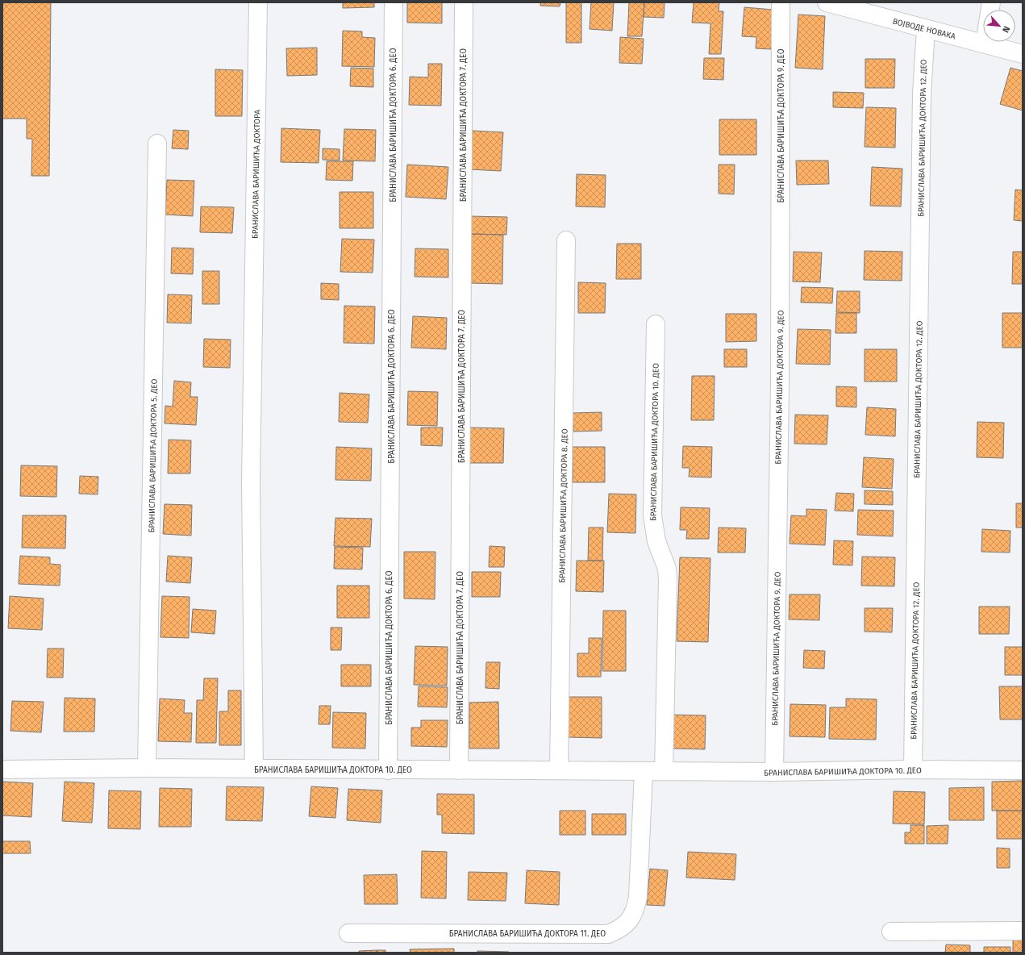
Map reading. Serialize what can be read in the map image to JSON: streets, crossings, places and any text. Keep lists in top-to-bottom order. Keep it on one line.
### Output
{"streets":{"street":["ВОЈВОДЕ НОВАКА","БРАНИСЛАВА БАРИШИЋА ДОКТОРА 6. ДЕО","БРАНИСЛАВА БАРИШИЋА ДОКТОРА 7. ДЕО","БРАНИСЛАВА БАРИШИЋА ДОКТОРА 9. ДЕО","БРАНИСЛАВА БАРИШИЋА ДОКТОРА 12. ДЕО","БРАНИСЛАВА БАРИШИЋА ДОКТОРА","БРАНИСЛАВА БАРИШИЋА ДОКТОРА 10. ДЕО","БРАНИСЛАВА БАРИШИЋА ДОКТОРА 5. ДЕО","БРАНИСЛАВА БАРИШИЋА ДОКТОРА 8. ДЕО","БРАНИСЛАВА БАРИШИЋА ДОКТОРА 11. ДЕО"]},"crossings":[["ВОЈВОДЕ НОВАКА","БРАНИСЛАВА БАРИШИЋА ДОКТОРА 12. ДЕО"],["БРАНИСЛАВА БАРИШИЋА ДОКТОРА 6. ДЕО","БРАНИСЛАВА БАРИШИЋА ДОКТОРА 10. ДЕО"],["БРАНИСЛАВА БАРИШИЋА ДОКТОРА 7. ДЕО","БРАНИСЛАВА БАРИШИЋА ДОКТОРА 10. ДЕО"],["БРАНИСЛАВА БАРИШИЋА ДОКТОРА 9. ДЕО","БРАНИСЛАВА БАРИШИЋА ДОКТОРА 10. ДЕО"],["БРАНИСЛАВА БАРИШИЋА ДОКТОРА 12. ДЕО","БРАНИСЛАВА БАРИШИЋА ДОКТОРА 10. ДЕО"],["БРАНИСЛАВА БАРИШИЋА ДОКТОРА","БРАНИСЛАВА БАРИШИЋА ДОКТОРА 10. ДЕО"],["БРАНИСЛАВА БАРИШИЋА ДОКТОРА 10. ДЕО","БРАНИСЛАВА БАРИШИЋА ДОКТОРА 5. ДЕО"],["БРАНИСЛАВА БАРИШИЋА ДОКТОРА 10. ДЕО","БРАНИСЛАВА БАРИШИЋА ДОКТОРА 8. ДЕО"],["БРАНИСЛАВА БАРИШИЋА ДОКТОРА 10. ДЕО","БРАНИСЛАВА БАРИШИЋА ДОКТОРА 11. ДЕО"]],"north":"bottom right"}
